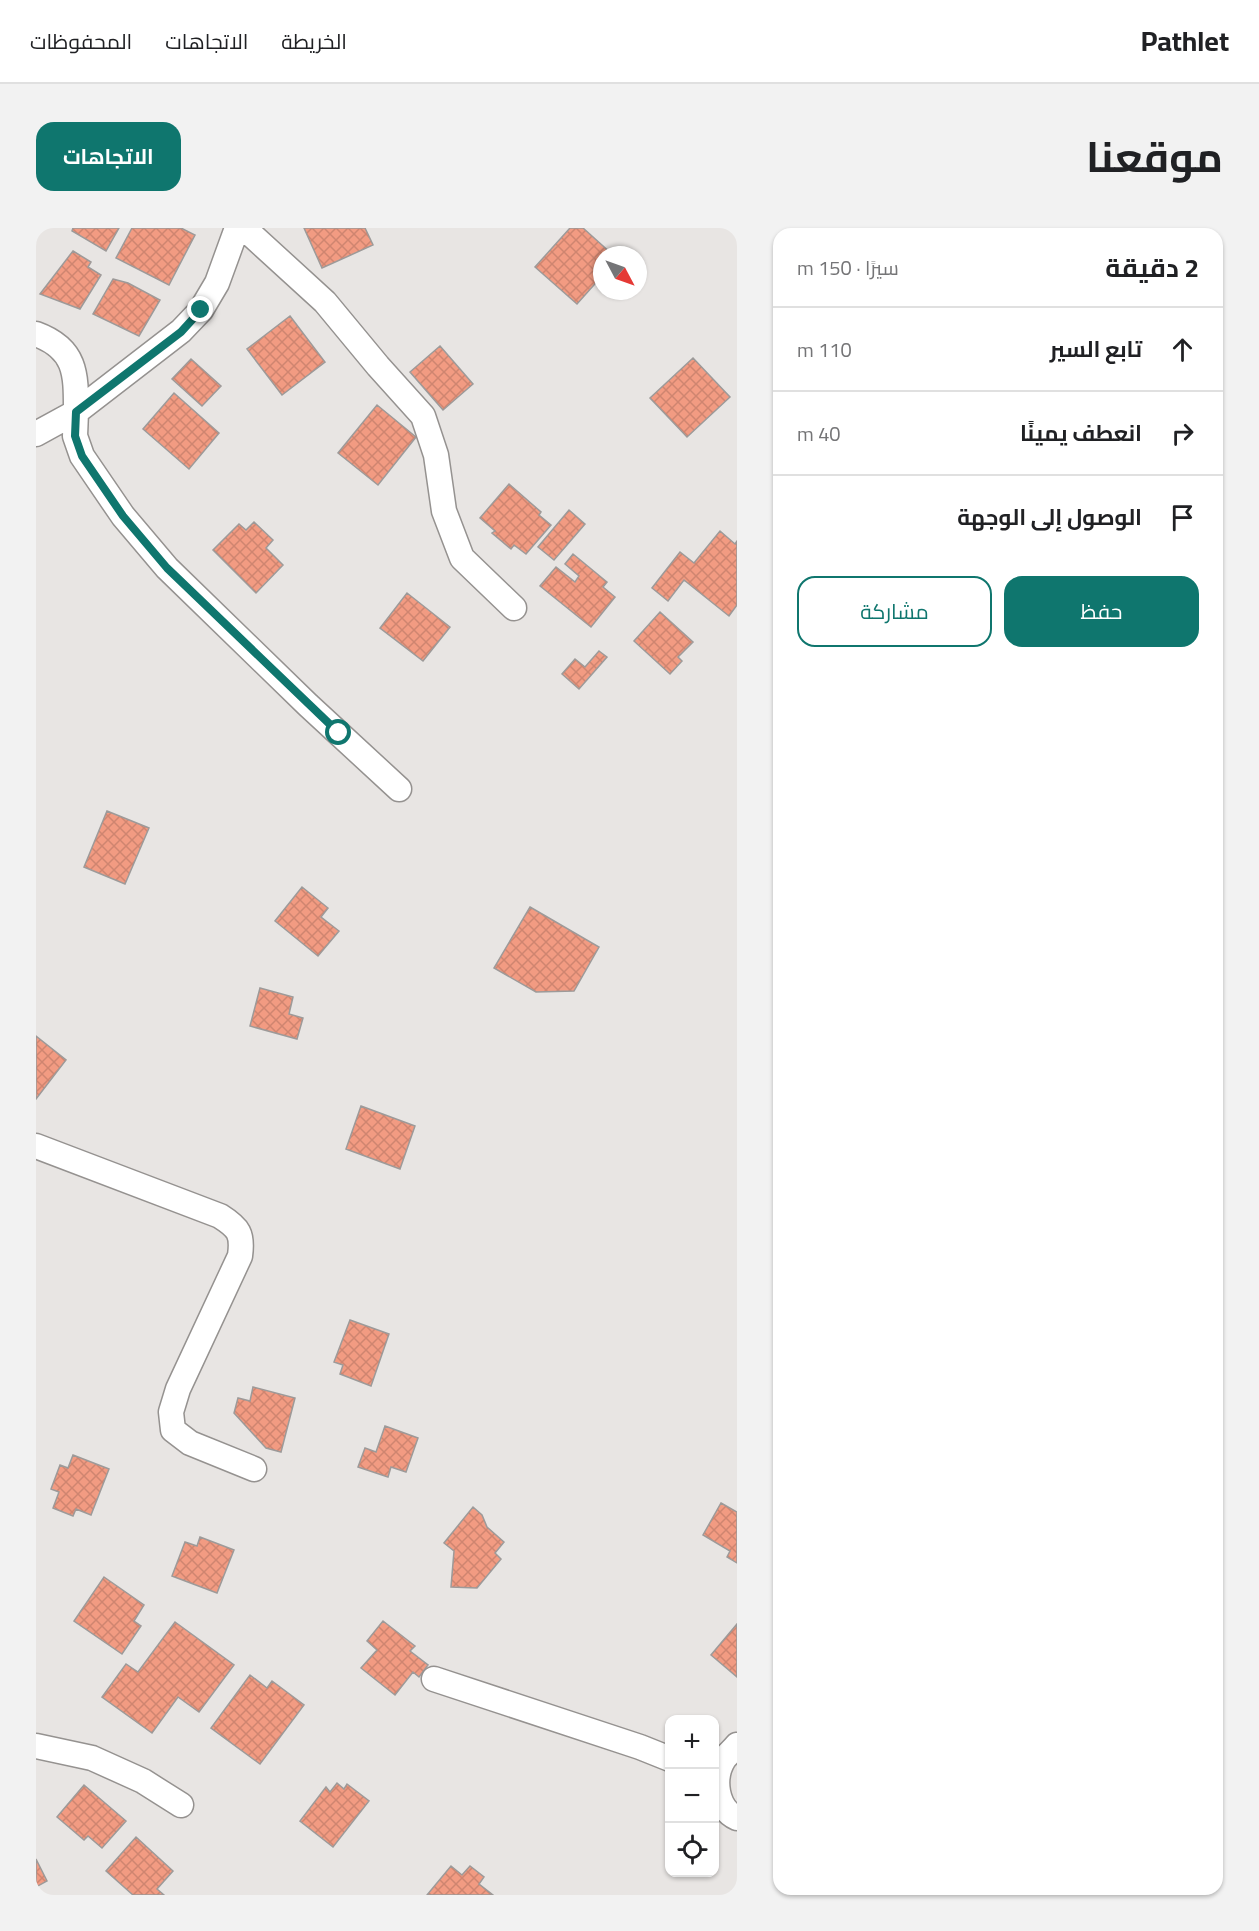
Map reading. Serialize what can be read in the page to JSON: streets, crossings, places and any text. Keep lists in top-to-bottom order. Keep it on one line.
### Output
{"north":"bottom right","page":{"header":"Pathlet","nav":["الخريطة","الاتجاهات","المحفوظات"],"title":"موقعنا","buttons":["الاتجاهات",["حفظ","مشاركة"]],"heading":["2 دقيقة","سيرًا · 150 m"],"list":[["تابع السير","110 m"],["انعطف يمينًا","40 m"],"الوصول إلى الوجهة"],"map_buttons":["+","−"]}}
